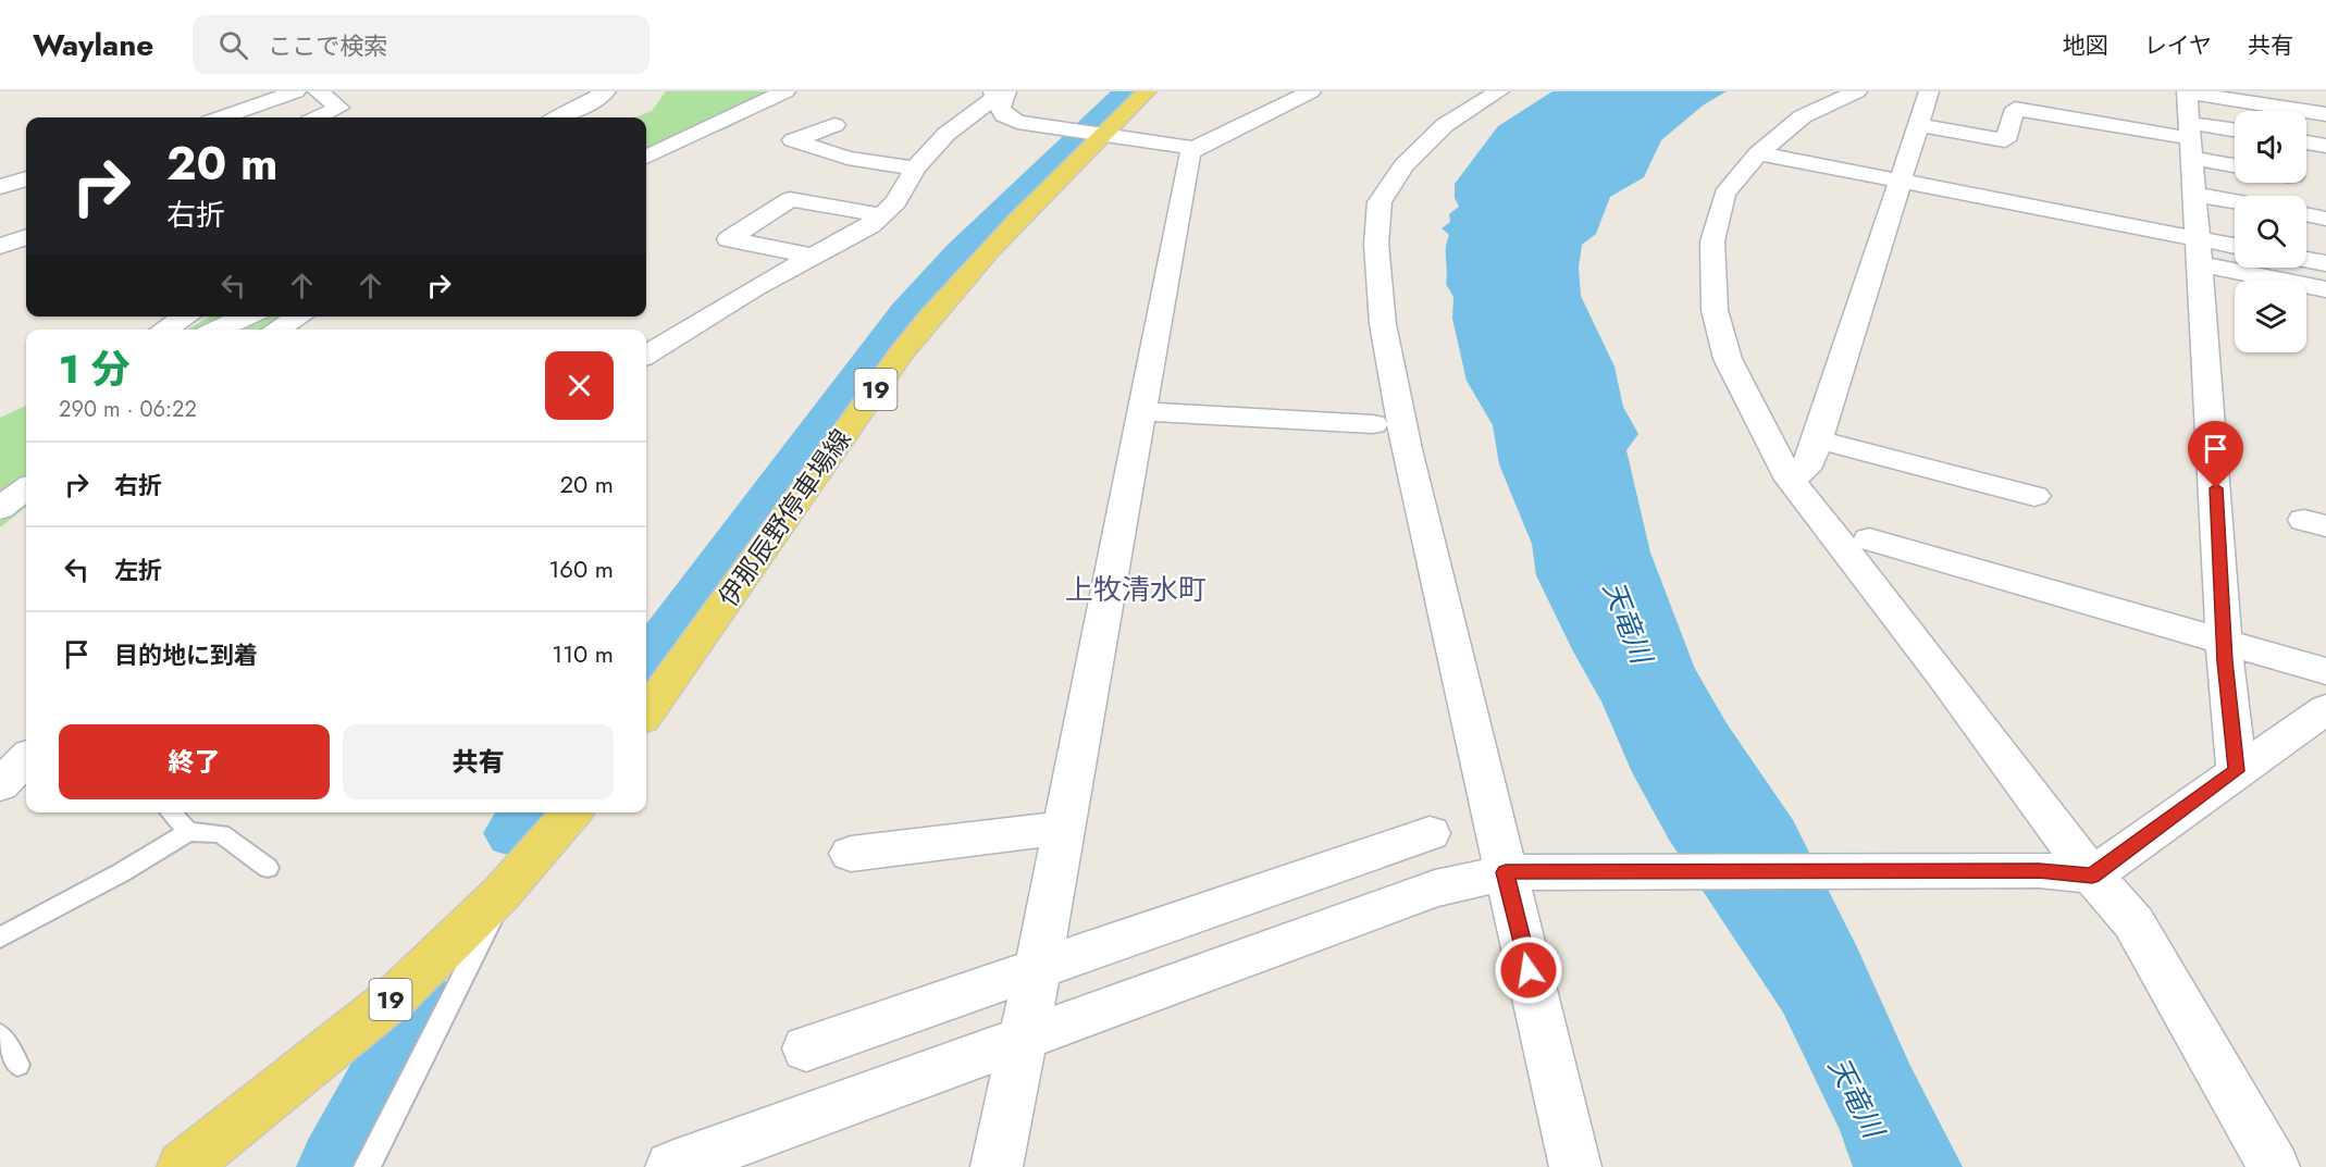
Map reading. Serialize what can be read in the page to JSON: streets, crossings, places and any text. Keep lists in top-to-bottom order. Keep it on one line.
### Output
{"streets":{"main road":["19","伊那辰野停車場線"]},"districts":["上牧清水町"],"water":["天竜川"],"page":{"header":"Waylane","search":"ここで検索","nav":["地図","レイヤ","共有"],"turn":["20 m","右折"],"heading":["1 分","290 m · 06:22"],"list":[{"name":"右折","value":"20 m"},{"name":"左折","value":"160 m"},{"name":"目的地に到着","value":"110 m"}],"buttons":["終了","共有"]}}
